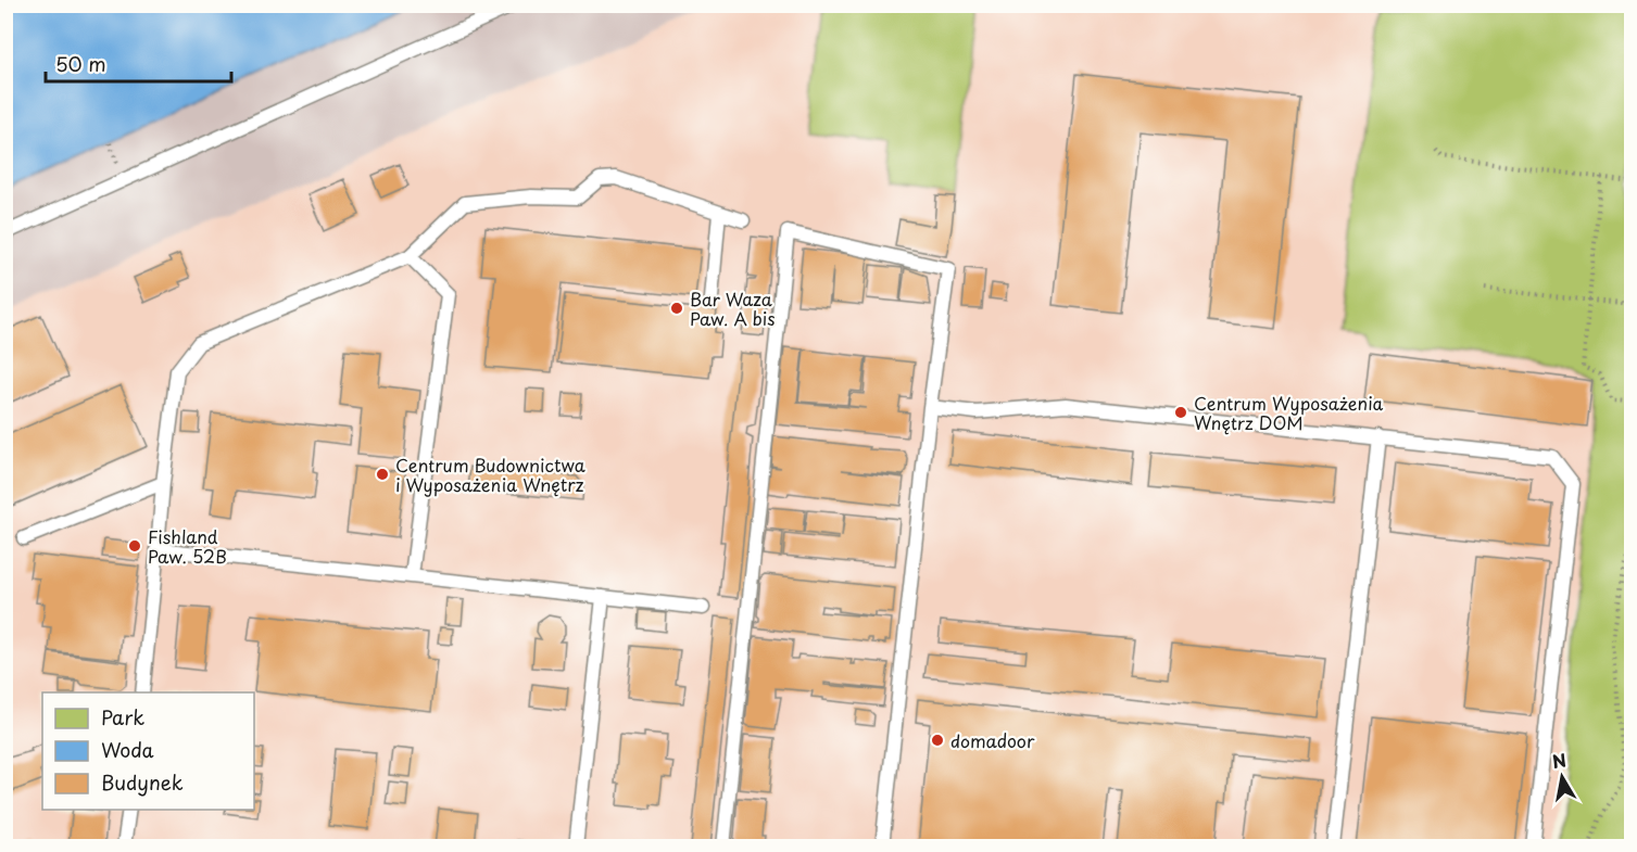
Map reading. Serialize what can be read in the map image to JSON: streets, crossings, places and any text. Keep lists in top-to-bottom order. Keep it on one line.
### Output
{"places":["Bar Waza Paw. A bis","Centrum Wyposażenia Wnętrz DOM","Centrum Budownictwa i Wyposażenia Wnętrz","Fishland Paw. 52B","domadoor"],"legend":["Park","Woda","Budynek"],"scale_bar":"50 m","north":"top"}
